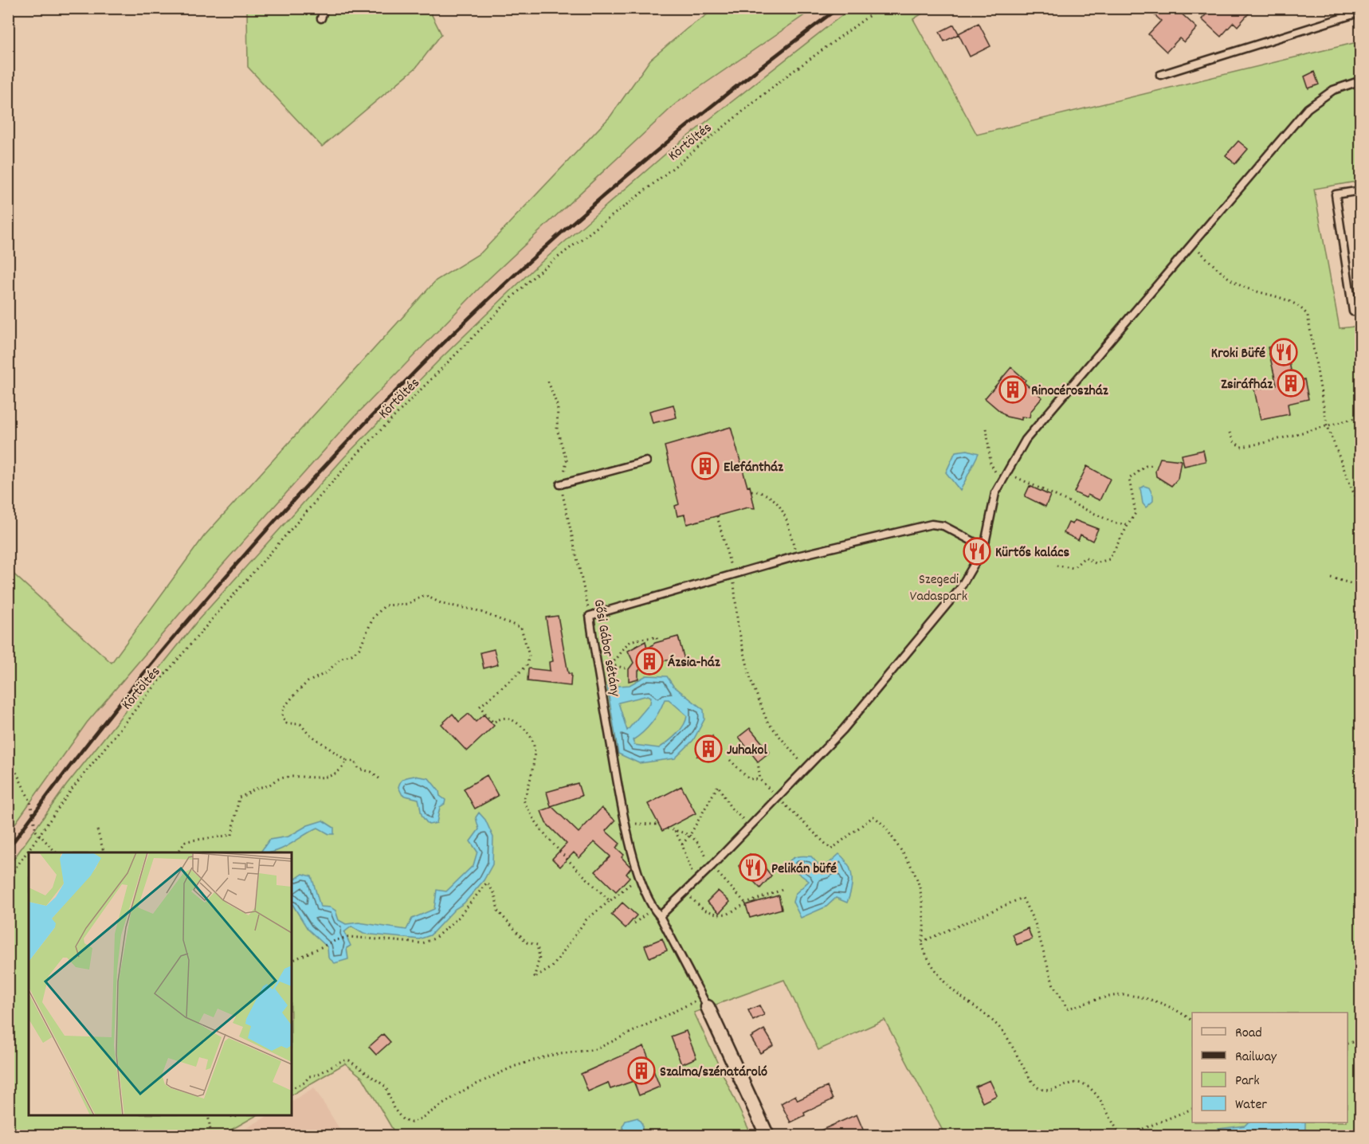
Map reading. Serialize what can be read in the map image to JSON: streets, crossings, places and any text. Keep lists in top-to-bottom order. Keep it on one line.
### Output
{"streets":{"lane":["Gősi Gábor sétány"],"path":["Körtöltés"]},"parks":["Szegedi Vadaspark"],"places":{"restaurant":["Kroki Büfé","Kürtős kalács","Pelikán büfé"],"building":["Zsiráfház","Rinocéroszház","Elefántház","Ázsia-ház","Juhakol","Szalma/szénatároló"]},"legend":["Road","Railway","Park","Water"]}
